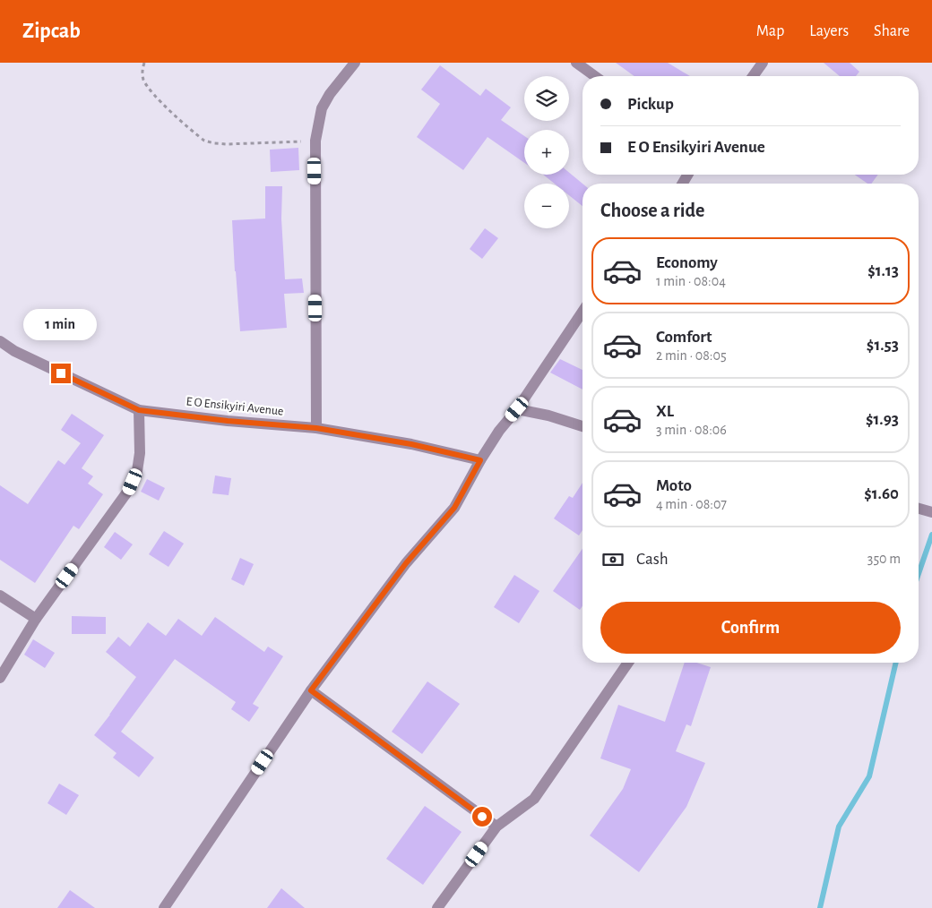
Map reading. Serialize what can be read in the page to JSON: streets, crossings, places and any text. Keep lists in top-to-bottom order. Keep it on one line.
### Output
{"streets":{"street":["E O Ensikyiri Avenue"]},"page":{"header":"Zipcab","nav":["Map","Layers","Share"],"map_buttons":["+","−"],"banner":["Pickup","E O Ensikyiri Avenue"],"heading":"Choose a ride","list":[{"name":"Economy","note":"1 min · 08:04","value":"$1.13"},{"name":"Comfort","note":"2 min · 08:05","value":"$1.53"},{"name":"XL","note":"3 min · 08:06","value":"$1.93"},{"name":"Moto","note":"4 min · 08:07","value":"$1.60"}],"bubble":"1 min","pay":["Cash","350 m"],"buttons":"Confirm"}}
